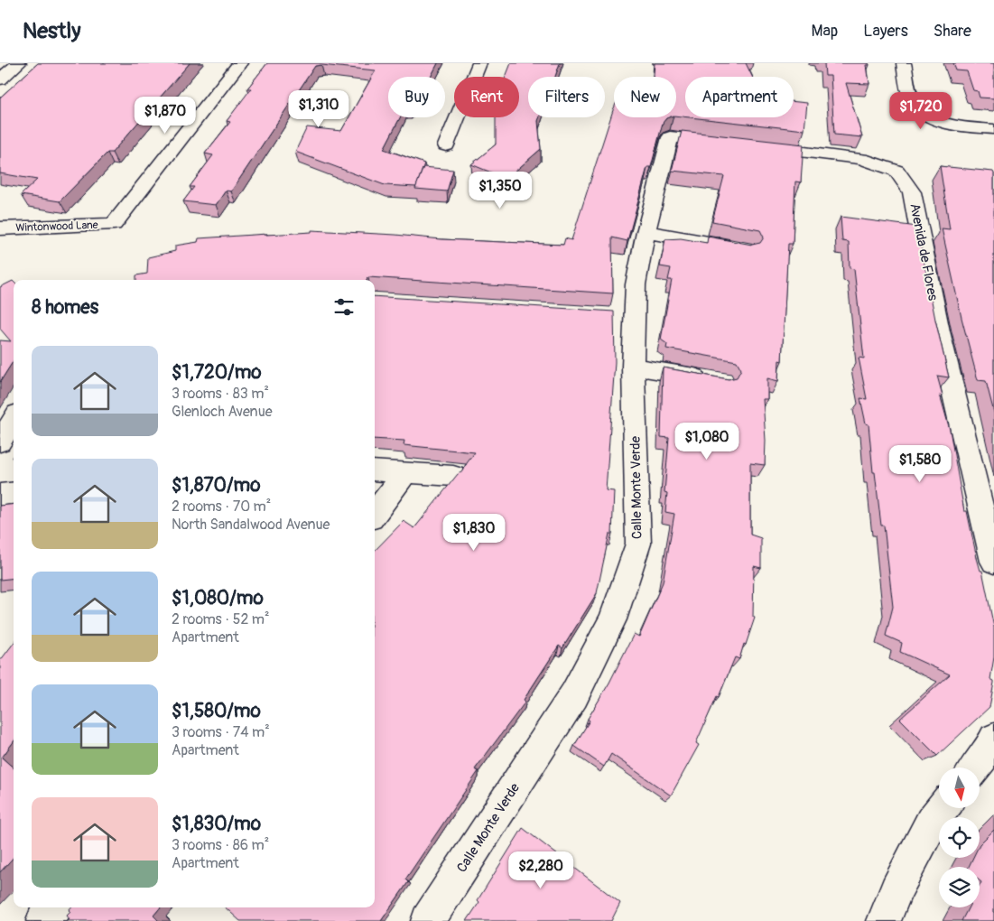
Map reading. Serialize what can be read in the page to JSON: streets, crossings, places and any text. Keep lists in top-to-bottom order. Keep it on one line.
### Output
{"streets":{"street":["Wintonwood Lane","Avenida de Flores","Calle Monte Verde"]},"crossings":[["Avenida de Flores","Calle Monte Verde"]],"north":"bottom","page":{"header":"Nestly","nav":["Map","Layers","Share"],"chip":["Buy","Rent","Filters","New","Apartment"],"price":["$1,310","$1,720","$1,870","$1,350","$1,080","$1,580","$1,830","$2,280"],"heading":"8 homes","list":[{"name":"$1,720/mo","note":"3 rooms · 83 m² · Glenloch Avenue"},{"name":"$1,870/mo","note":"2 rooms · 70 m² · North Sandalwood Avenue"},{"name":"$1,080/mo","note":"2 rooms · 52 m² · Apartment"},{"name":"$1,580/mo","note":"3 rooms · 74 m² · Apartment"},{"name":"$1,830/mo","note":"3 rooms · 86 m² · Apartment"}]}}
